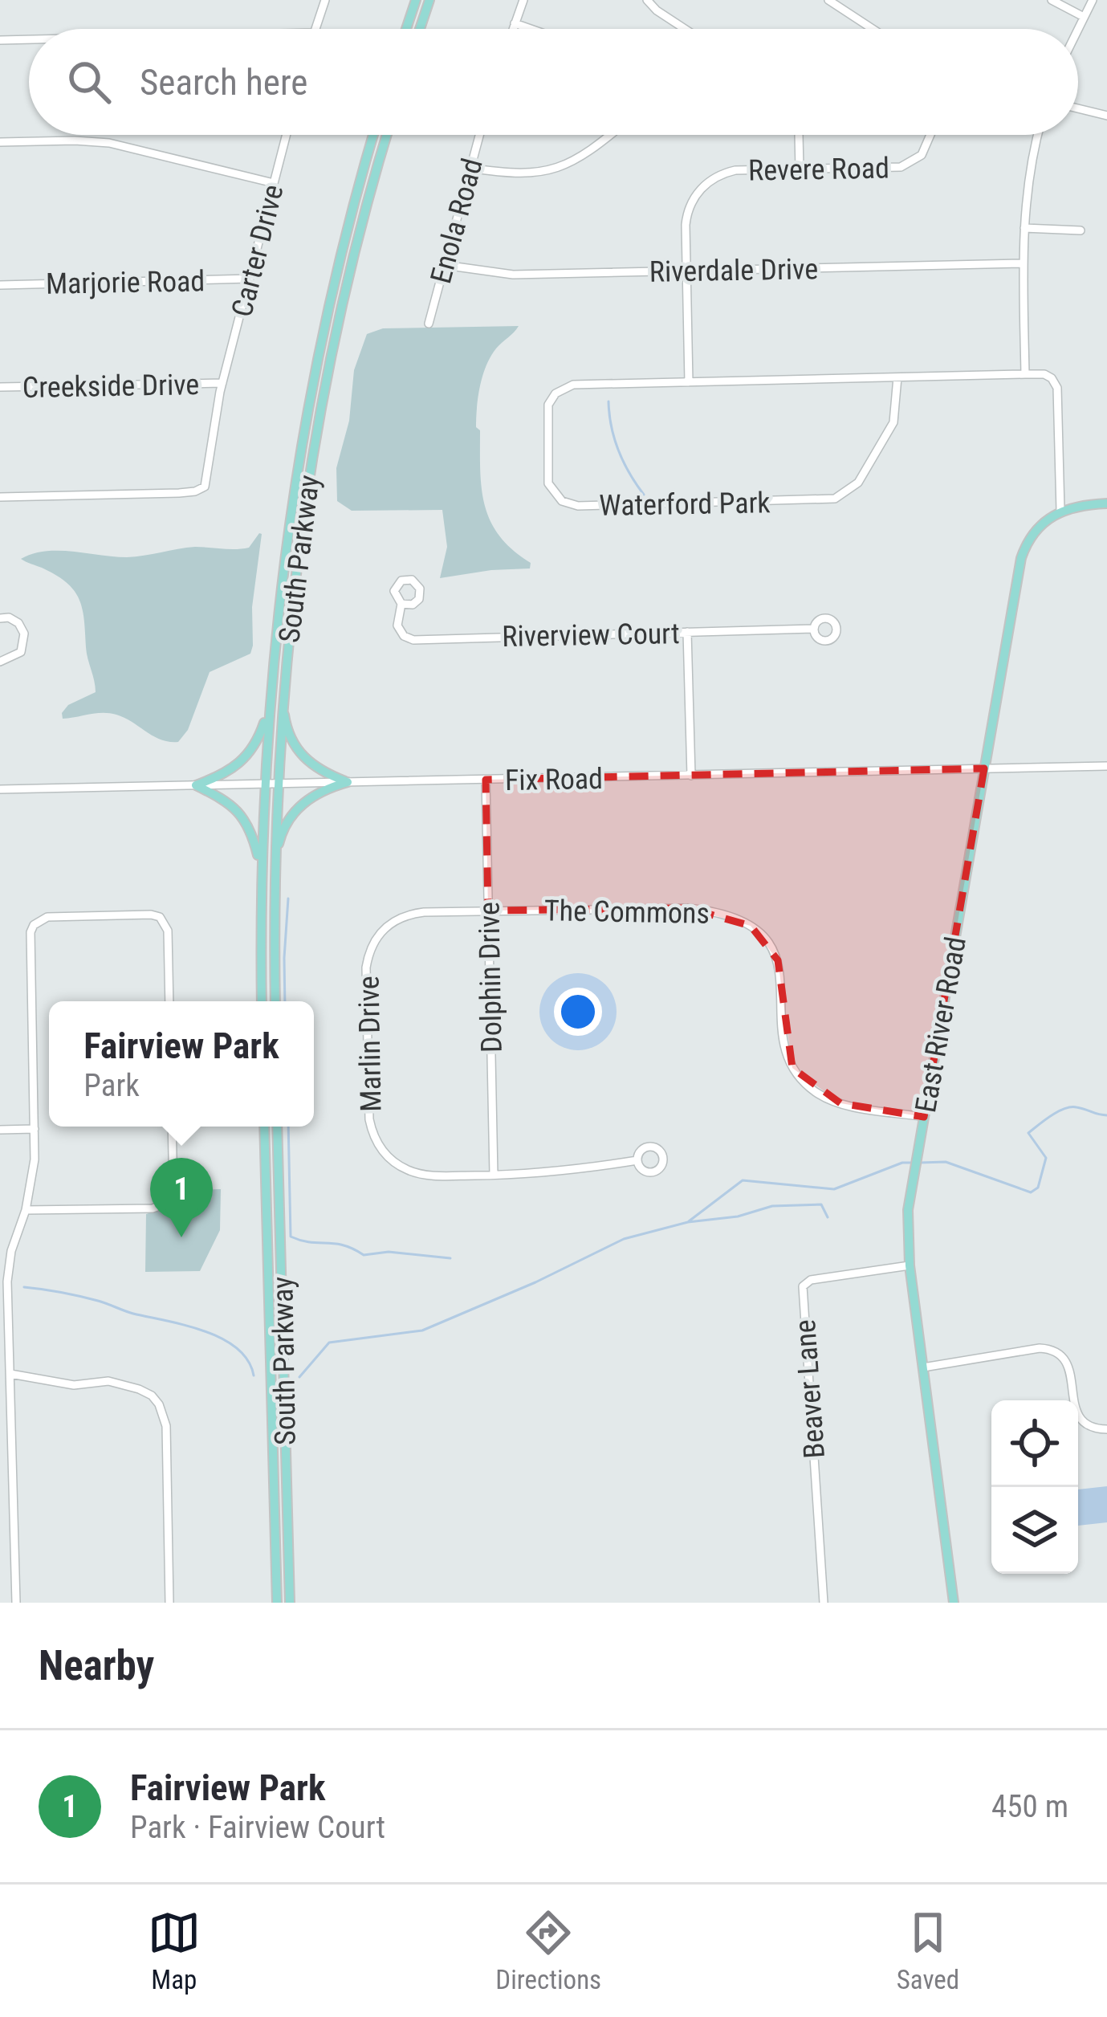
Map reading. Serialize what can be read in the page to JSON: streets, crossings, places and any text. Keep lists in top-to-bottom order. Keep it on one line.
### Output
{"streets":{"main road":["South Parkway","East River Road"],"street":["Revere Road","Enola Road","Carter Drive","Riverdale Drive","Marjorie Road","Creekside Drive","Waterford Park","Riverview Court","Fix Road","The Commons","Dolphin Drive","Marlin Drive","Beaver Lane"]},"crossings":[["Revere Road","Riverdale Drive"],["Revere Road","Waterford Park"],["Enola Road","Riverdale Drive"],["Carter Drive","Marjorie Road"],["Carter Drive","Creekside Drive"],["South Parkway","Fix Road"],["Fix Road","Dolphin Drive"],["Fix Road","East River Road"],["The Commons","Dolphin Drive"],["The Commons","East River Road"],["The Commons","Marlin Drive"],["Dolphin Drive","Marlin Drive"],["East River Road","Beaver Lane"]],"page":{"search":"Search here","popup":["Fairview Park","Park"],"pins":"1","heading":"Nearby","list":[{"mark":"1","name":"Fairview Park","note":"Park · Fairview Court","value":"450 m"}],"nav":["Map","Directions","Saved"]}}
